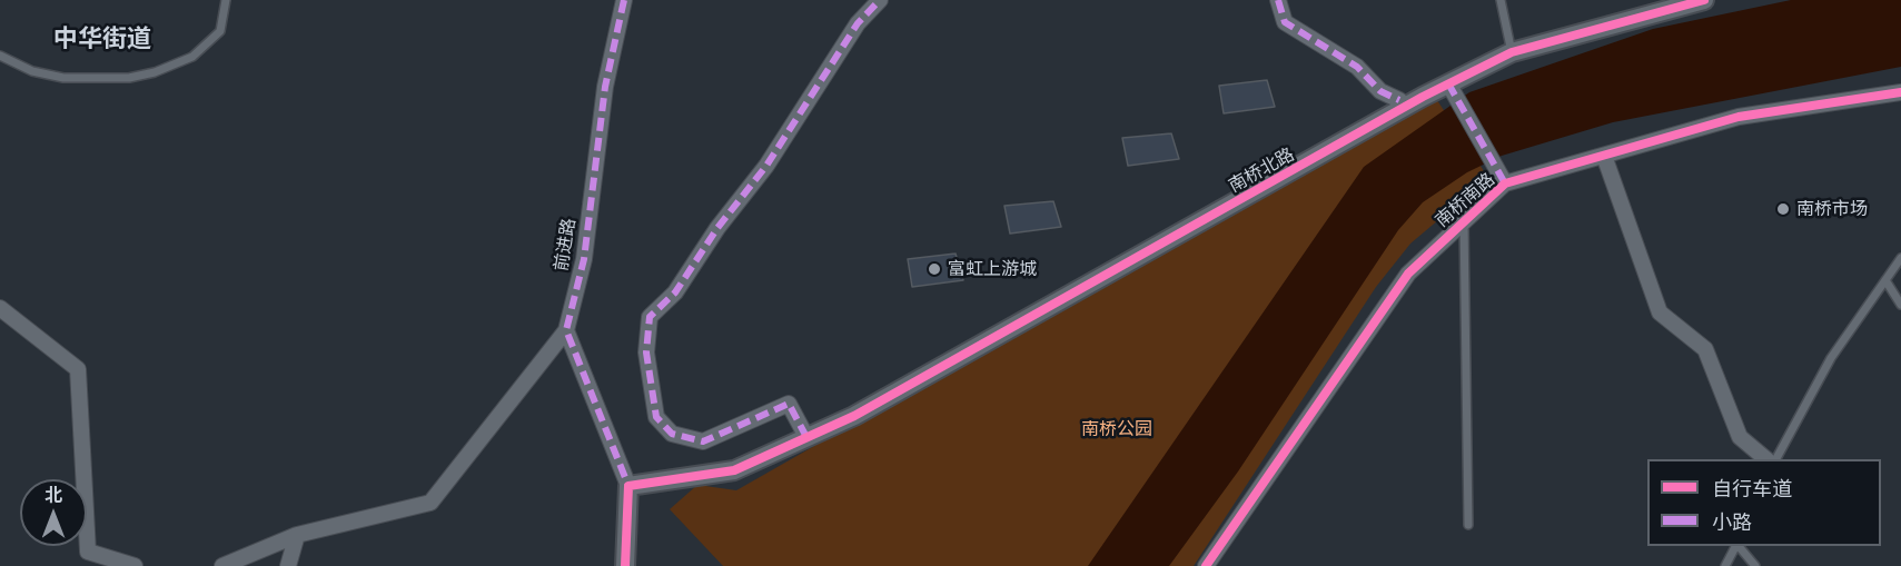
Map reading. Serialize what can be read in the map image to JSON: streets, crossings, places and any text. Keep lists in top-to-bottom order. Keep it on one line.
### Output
{"streets":{"street":["南桥北路","南桥南路","前进路"]},"districts":["中华街道"],"parks":["南桥公园"],"places":["南桥市场","富虹上游城"],"legend":["自行车道","小路"],"north":"top"}
